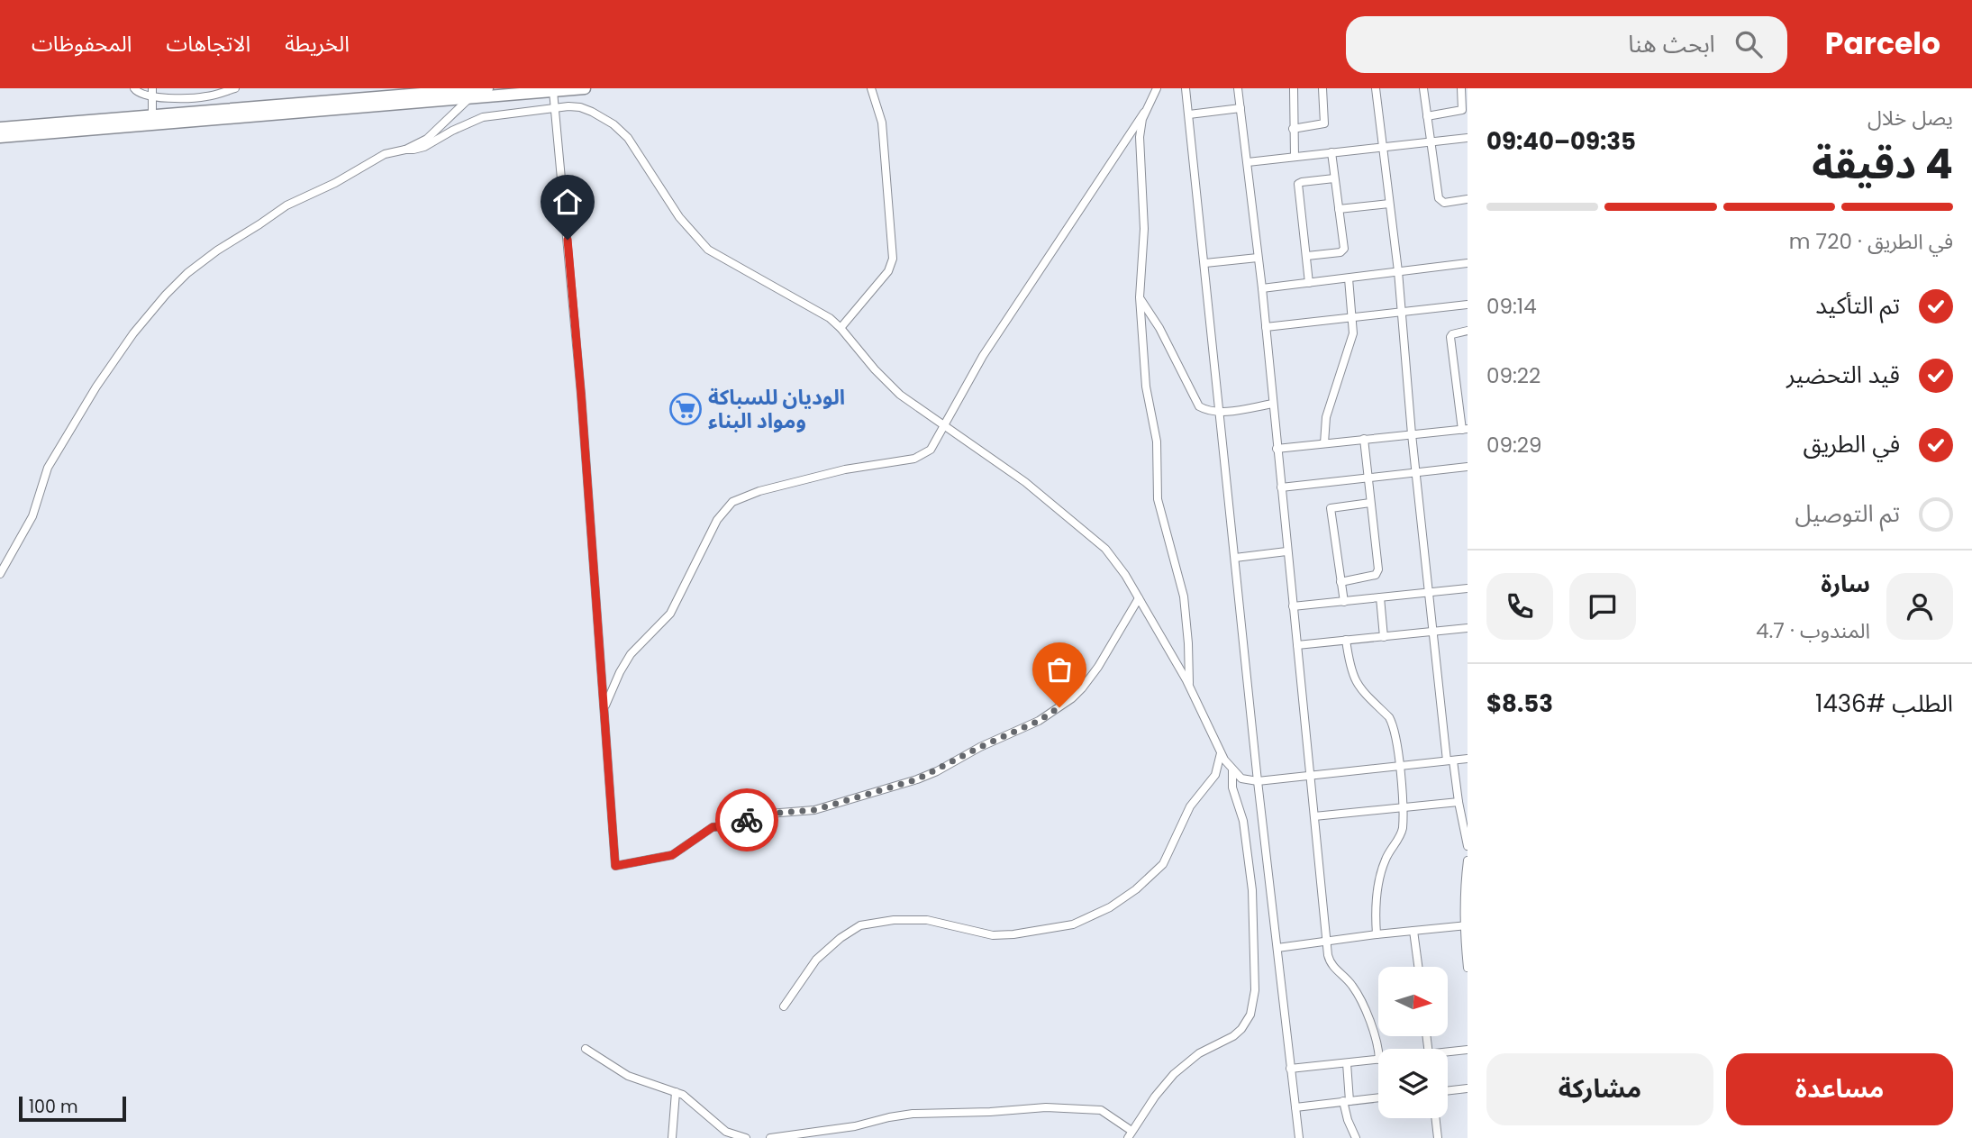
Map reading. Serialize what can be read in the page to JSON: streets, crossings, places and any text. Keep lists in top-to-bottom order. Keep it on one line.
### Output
{"places":{"supermarket":["الوديان للسباكة ومواد البناء"]},"scale_bar":"100 m","north":"right","page":{"header":"Parcelo","search":"ابحث هنا","nav":["الخريطة","الاتجاهات","المحفوظات"],"heading":["4 دقيقة","يصل خلال","09:35–09:40"],"panel":["سارة","المندوب · 4.7","الطلب #1436","$8.53"],"bar":"في الطريق · 720 m","list":[["تم التأكيد","09:14"],["قيد التحضير","09:22"],["في الطريق","09:29"],"تم التوصيل"],"buttons":["مساعدة","مشاركة"],"scale":"100 m"}}
